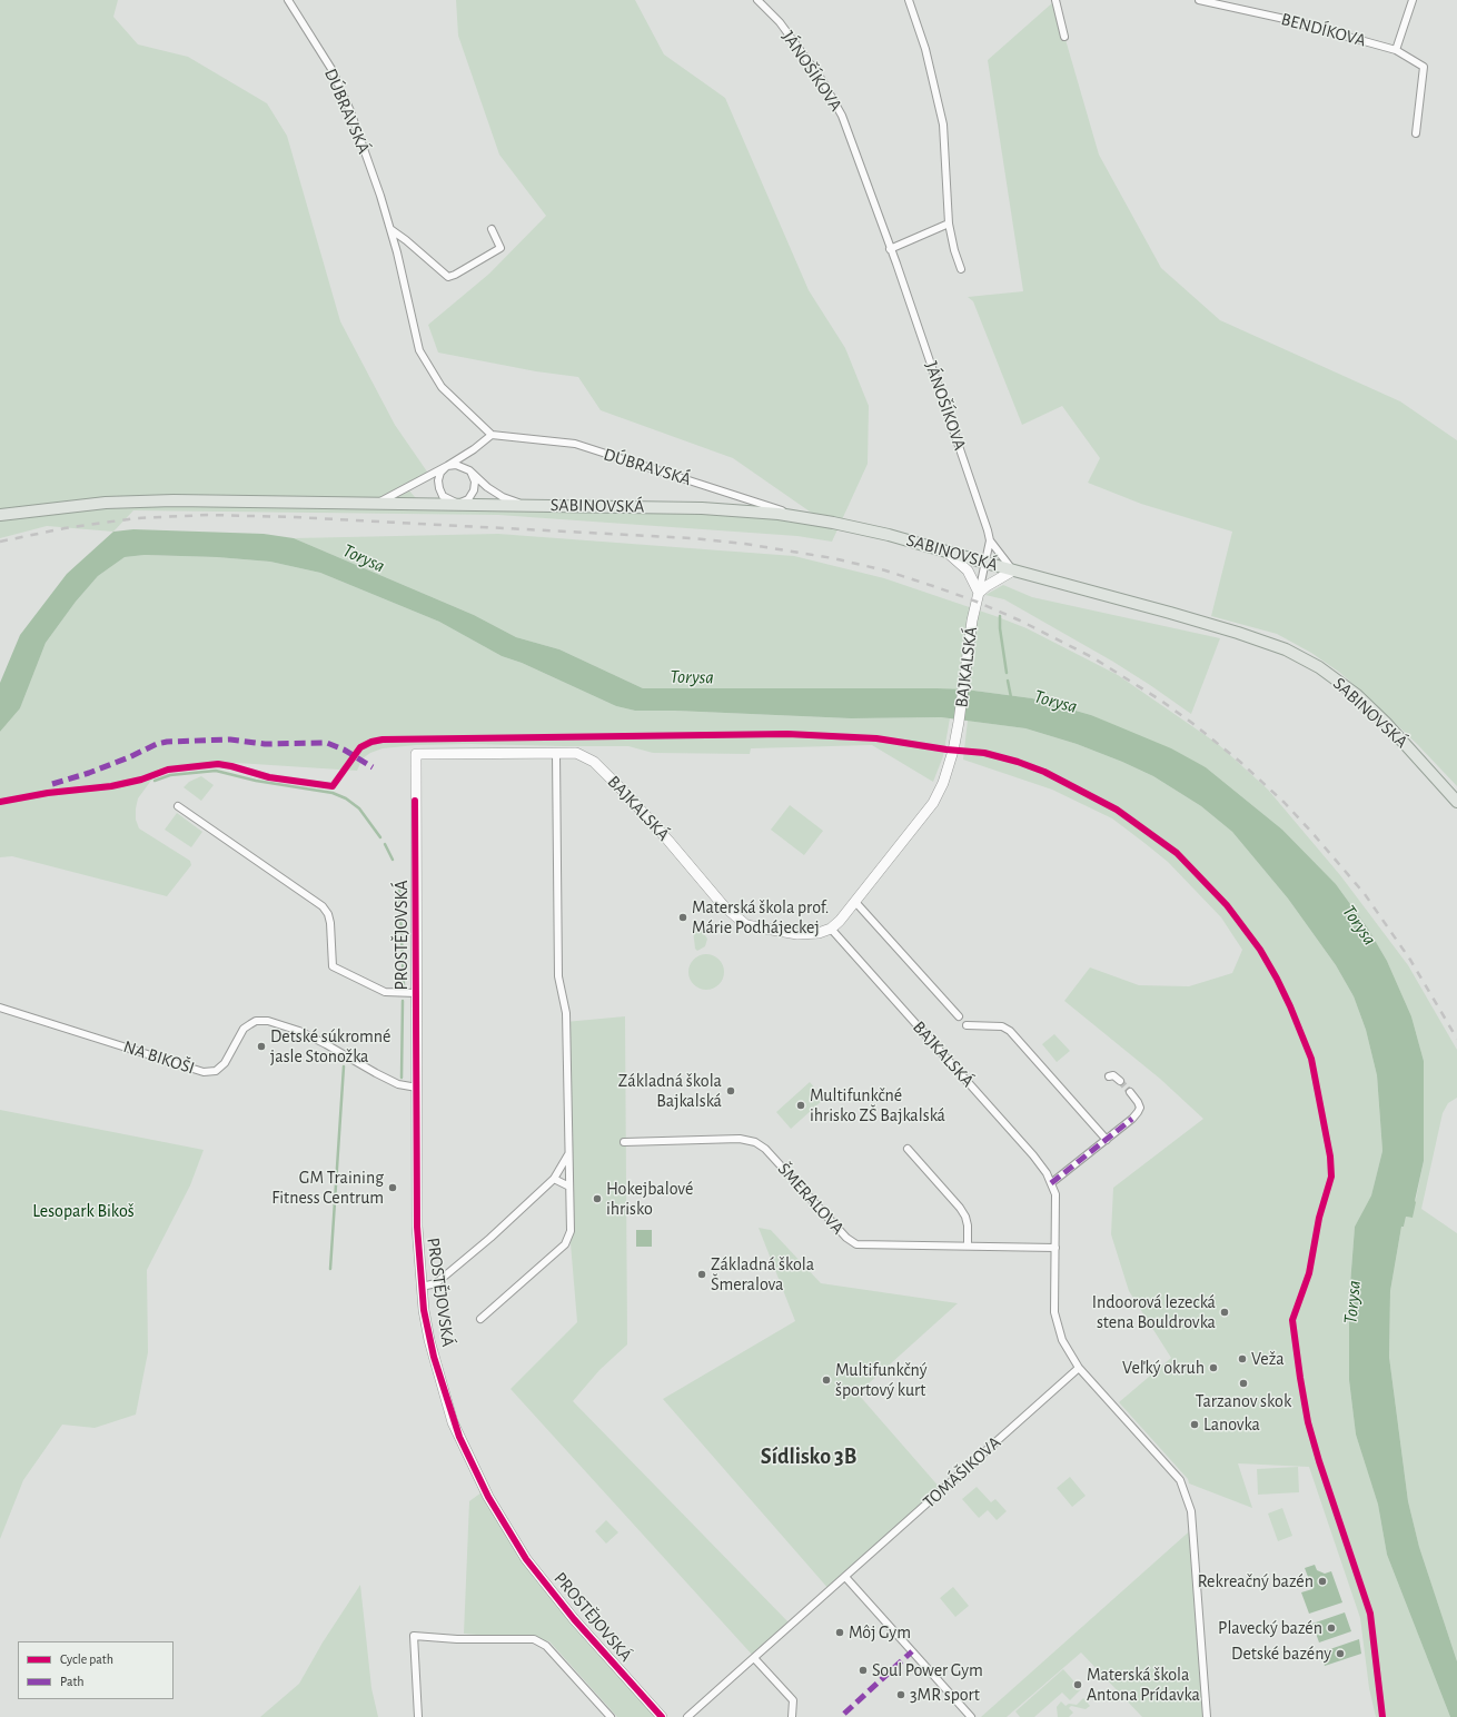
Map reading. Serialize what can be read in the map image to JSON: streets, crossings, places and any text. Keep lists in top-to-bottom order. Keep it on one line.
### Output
{"streets":{"main road":["SABINOVSKÁ"],"street":["BENDÍKOVA","JÁNOŠÍKOVA","DÚBRAVSKÁ","BAJKALSKÁ","PROSTĚJOVSKÁ","NA BIKOŠI","ŠMERALOVA","TOMÁŠIKOVA"]},"crossings":[["JÁNOŠÍKOVA","SABINOVSKÁ"],["JÁNOŠÍKOVA","BAJKALSKÁ"],["DÚBRAVSKÁ","SABINOVSKÁ"],["SABINOVSKÁ","BAJKALSKÁ"],["BAJKALSKÁ","PROSTĚJOVSKÁ"],["BAJKALSKÁ","ŠMERALOVA"],["BAJKALSKÁ","TOMÁŠIKOVA"],["PROSTĚJOVSKÁ","NA BIKOŠI"]],"districts":["Sídlisko 3B"],"water":["Torysa"],"parks":["Lesopark Bikoš"],"places":["Materská škola prof. Márie Podhájeckej","Detské súkromné jasle Stonožka","Základná škola Bajkalská","Multifunkčné ihrisko ZŠ Bajkalská","GM Training Fitness Centrum","Hokejbalové ihrisko","Základná škola Šmeralova","Indoorová lezecká stena Bouldrovka","Veža","Veľký okruh","Multifunkčný športový kurt","Tarzanov skok","Lanovka","Rekreačný bazén","Plavecký bazén","Môj Gym","Detské bazény","Soul Power Gym","Materská škola Antona Prídavka","3MR sport"],"legend":["Cycle path","Path"]}
